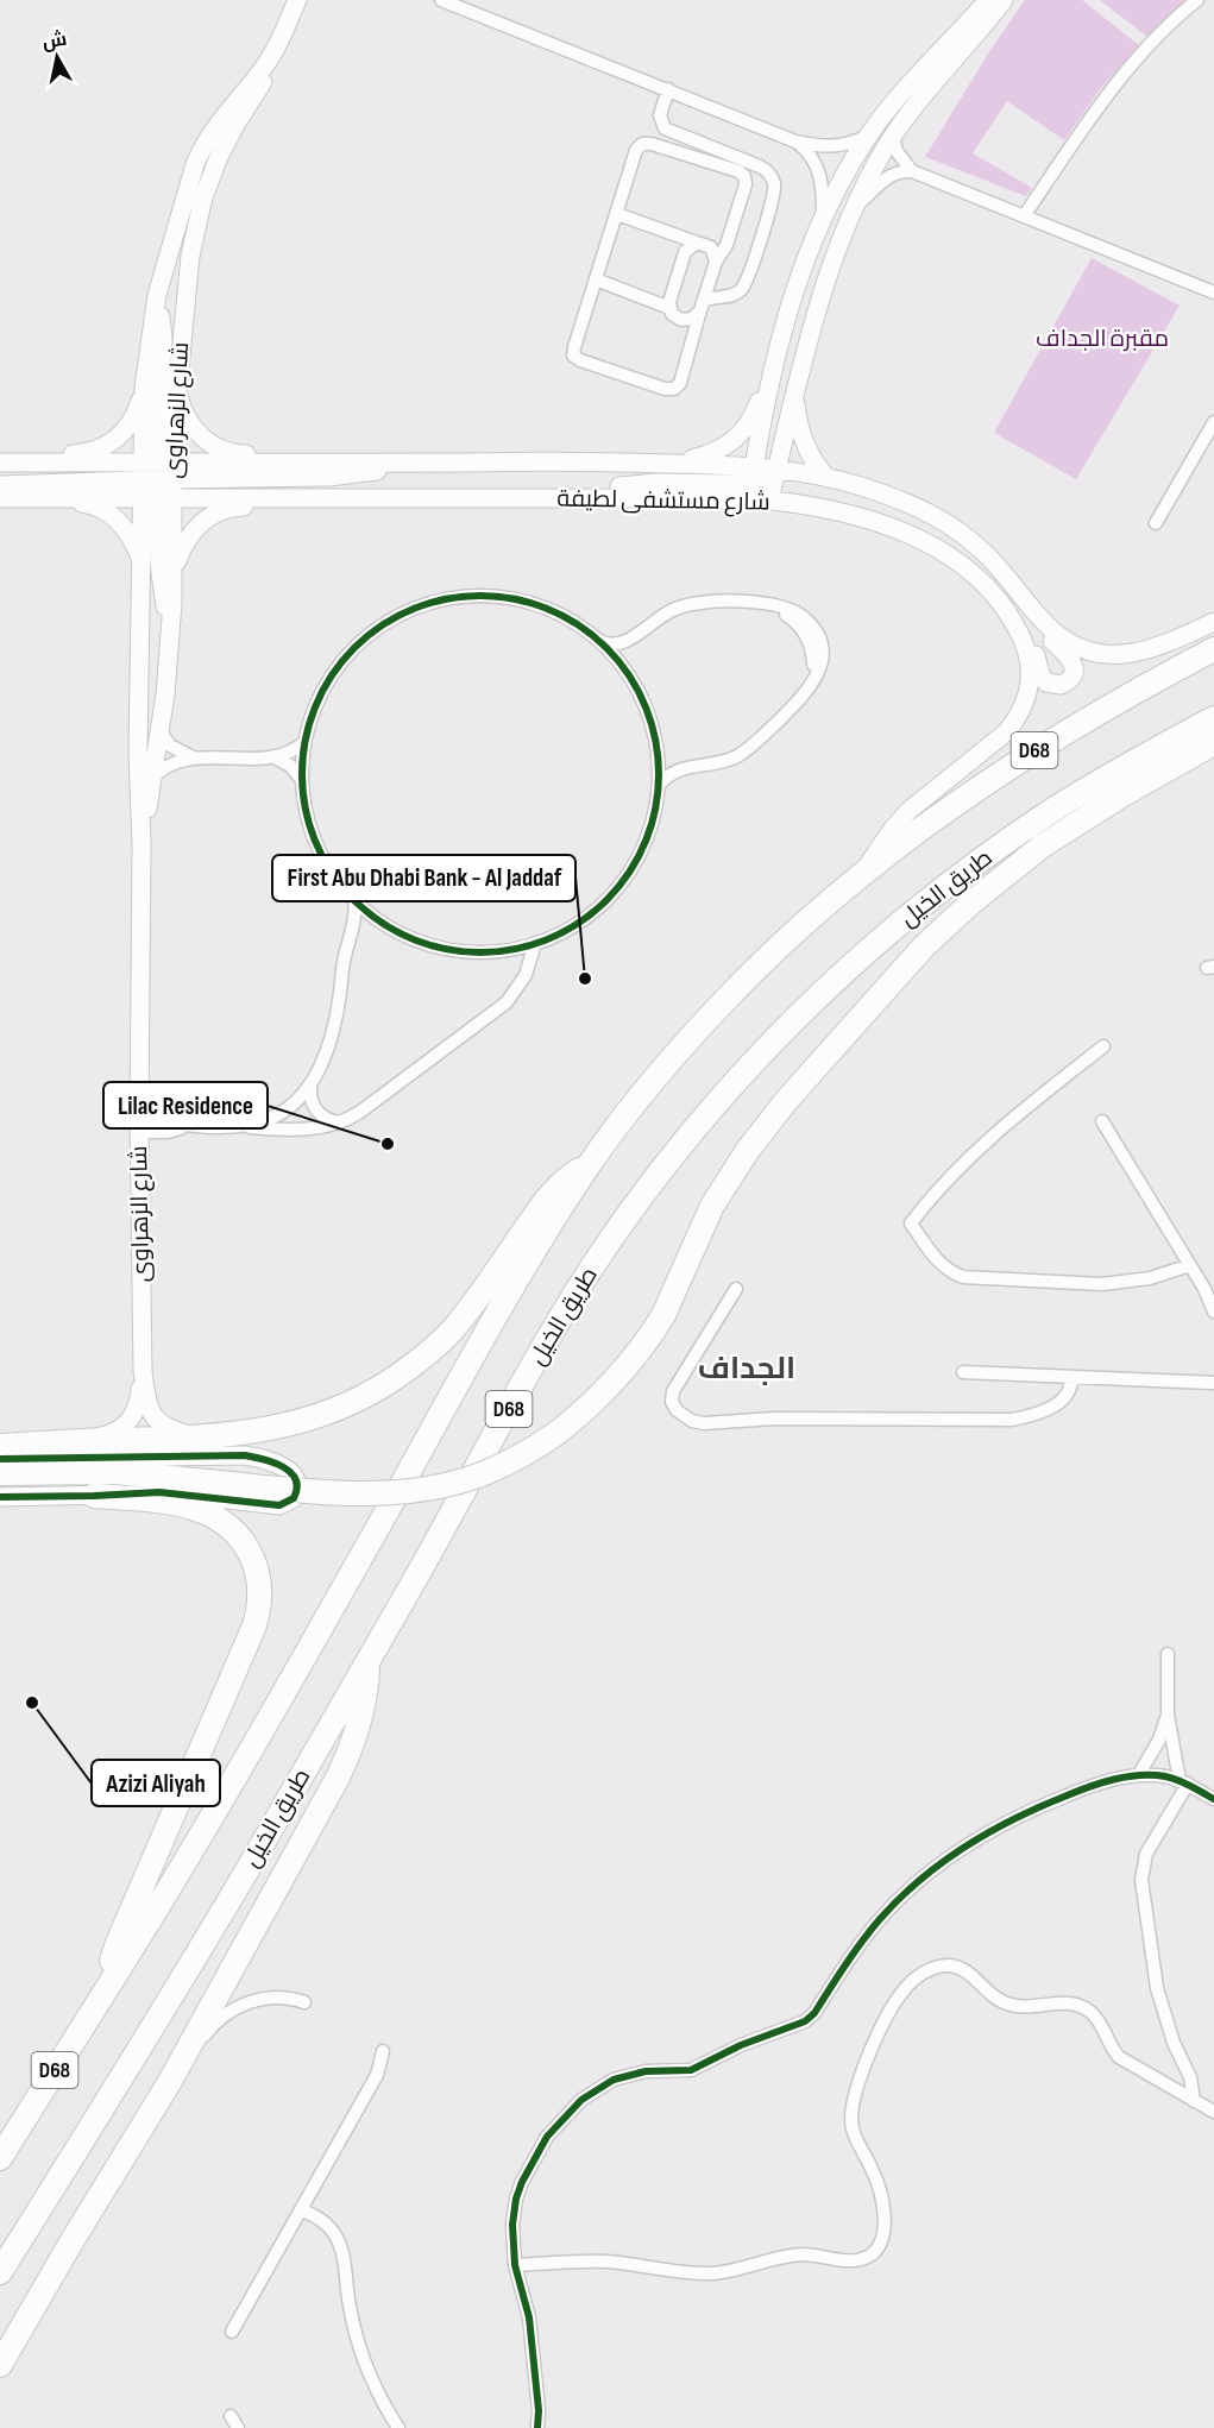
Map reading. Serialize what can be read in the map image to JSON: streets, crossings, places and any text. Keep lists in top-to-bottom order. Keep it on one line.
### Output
{"streets":{"highway":["D68","طريق الخيل"],"main road":["شارع الزهراوى","شارع مستشفى لطيفة"]},"crossings":[["شارع الزهراوى","شارع مستشفى لطيفة"],["شارع مستشفى لطيفة","D68"]],"districts":["الجداف"],"parks":["مقبرة الجداف"],"places":["First Abu Dhabi Bank - Al Jaddaf","Lilac Residence","Azizi Aliyah"],"north":"top"}
